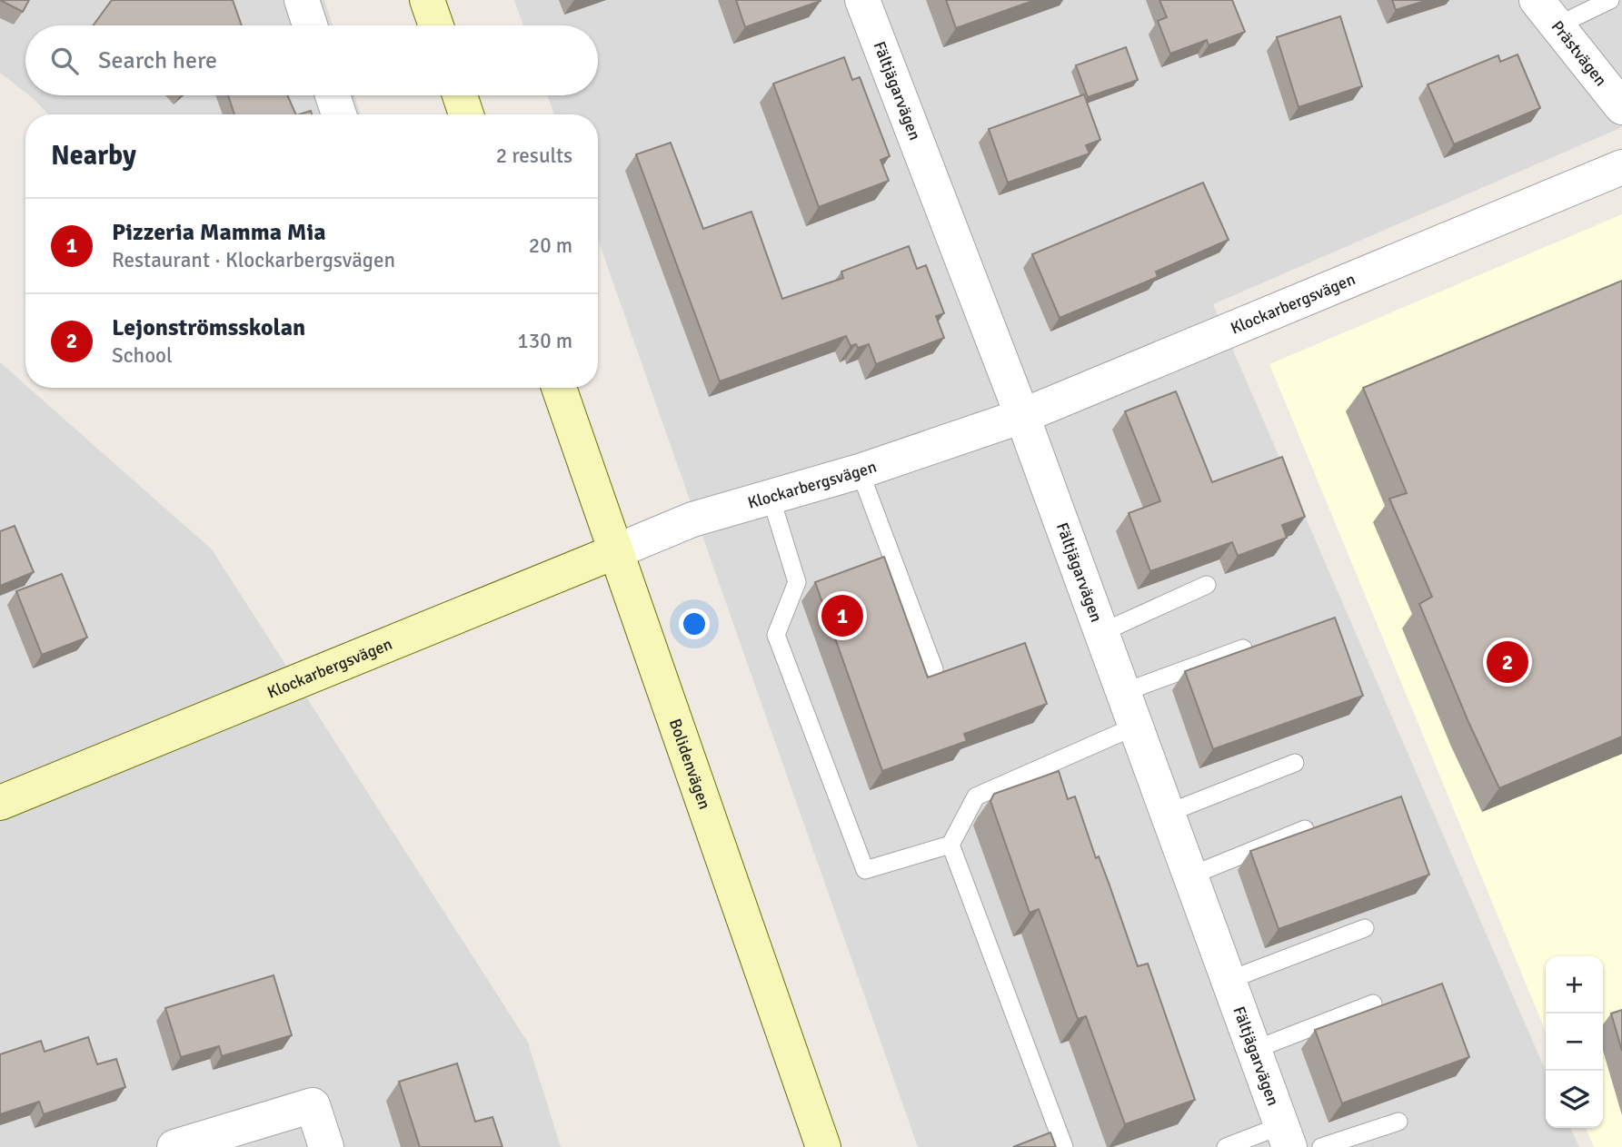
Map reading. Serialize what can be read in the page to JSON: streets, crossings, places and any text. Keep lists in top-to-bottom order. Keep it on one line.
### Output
{"streets":{"main road":["Klockarbergsvägen","Bolidenvägen"],"street":["Prästvägen","Fältjägarvägen"]},"crossings":[["Fältjägarvägen","Klockarbergsvägen"],["Klockarbergsvägen","Bolidenvägen"]],"page":{"search":"Search here","heading":["Nearby","2 results"],"list":[{"mark":"1","name":"Pizzeria Mamma Mia","note":"Restaurant · Klockarbergsvägen","value":"20 m"},{"mark":"2","name":"Lejonströmsskolan","note":"School","value":"130 m"}],"pins":["1","2"],"map_buttons":["+","−"]}}
